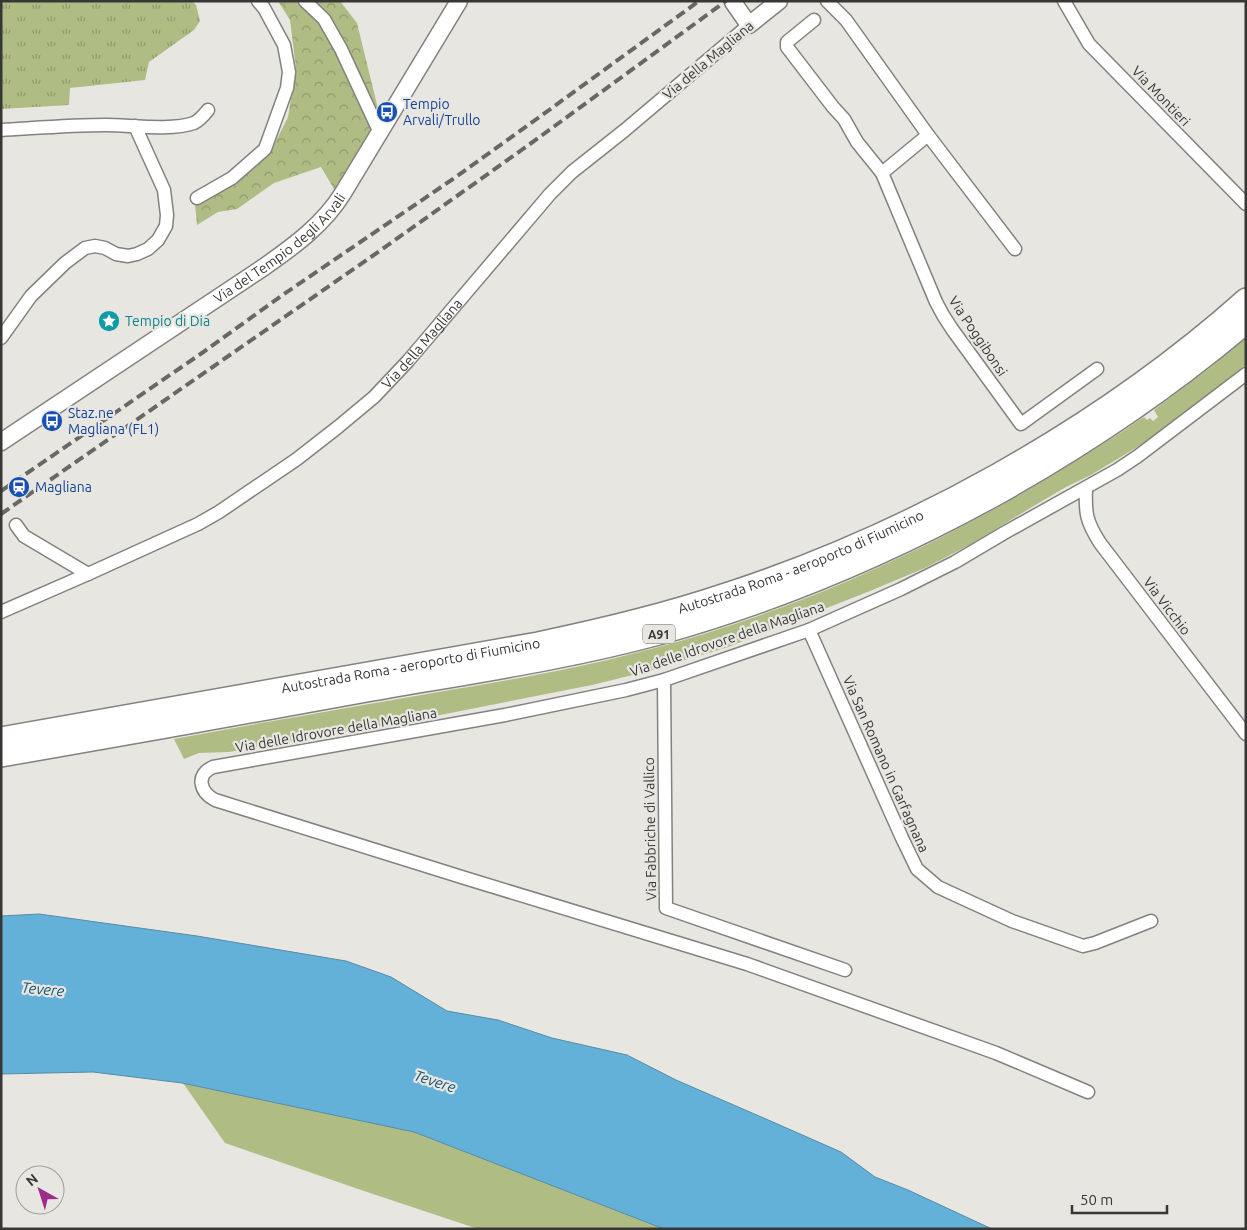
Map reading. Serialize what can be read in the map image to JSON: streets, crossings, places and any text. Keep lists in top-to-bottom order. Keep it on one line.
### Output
{"streets":{"highway":["Autostrada Roma - aeroporto di Fiumicino","A91"],"main road":["Via della Magliana","Via del Tempio degli Arvali"],"street":["Via Montieri","Via Poggibonsi","Via Vicchio","Via delle Idrovore della Magliana","Via San Romano in Garfagnana","Via Fabbriche di Vallico"]},"crossings":[["Via Vicchio","Via delle Idrovore della Magliana"],["Via delle Idrovore della Magliana","Via San Romano in Garfagnana"],["Via delle Idrovore della Magliana","Via Fabbriche di Vallico"]],"water":["Tevere"],"places":{"bus stop":["Tempio Arvali/Trullo","Staz.ne Magliana (FL1)"],"place":["Tempio di Dia"],"station":["Magliana"]},"scale_bar":"50 m","north":"top left"}
